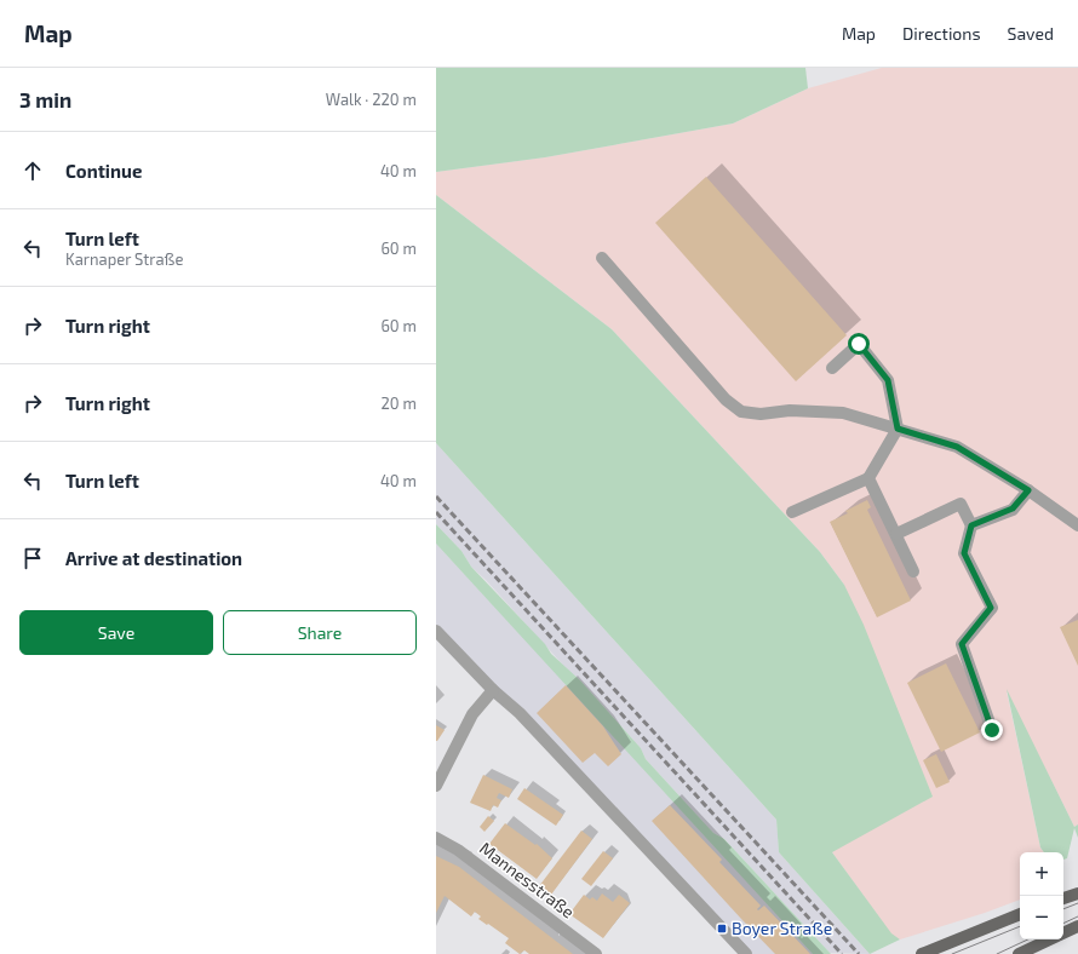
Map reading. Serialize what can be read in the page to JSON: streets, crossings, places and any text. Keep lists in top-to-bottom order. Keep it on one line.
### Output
{"streets":{"street":["Mannesstraße"]},"places":{"transit":["Boyer Straße"]},"page":{"header":"Map","nav":["Map","Directions","Saved"],"heading":["3 min","Walk · 220 m"],"list":[["Continue","40 m"],["Turn left","Karnaper Straße","60 m"],["Turn right","60 m"],["Turn right","20 m"],["Turn left","40 m"],"Arrive at destination"],"buttons":["Save","Share"],"map_buttons":["+","−"]}}
